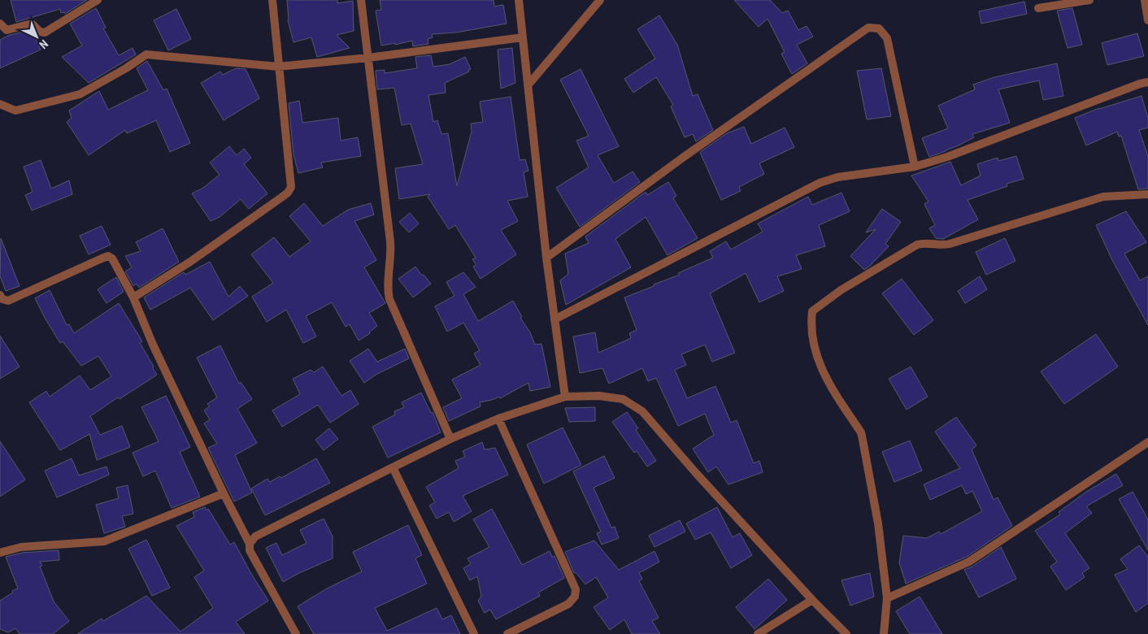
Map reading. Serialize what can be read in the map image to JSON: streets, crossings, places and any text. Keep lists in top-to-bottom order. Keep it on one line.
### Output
{"north":"bottom right"}
